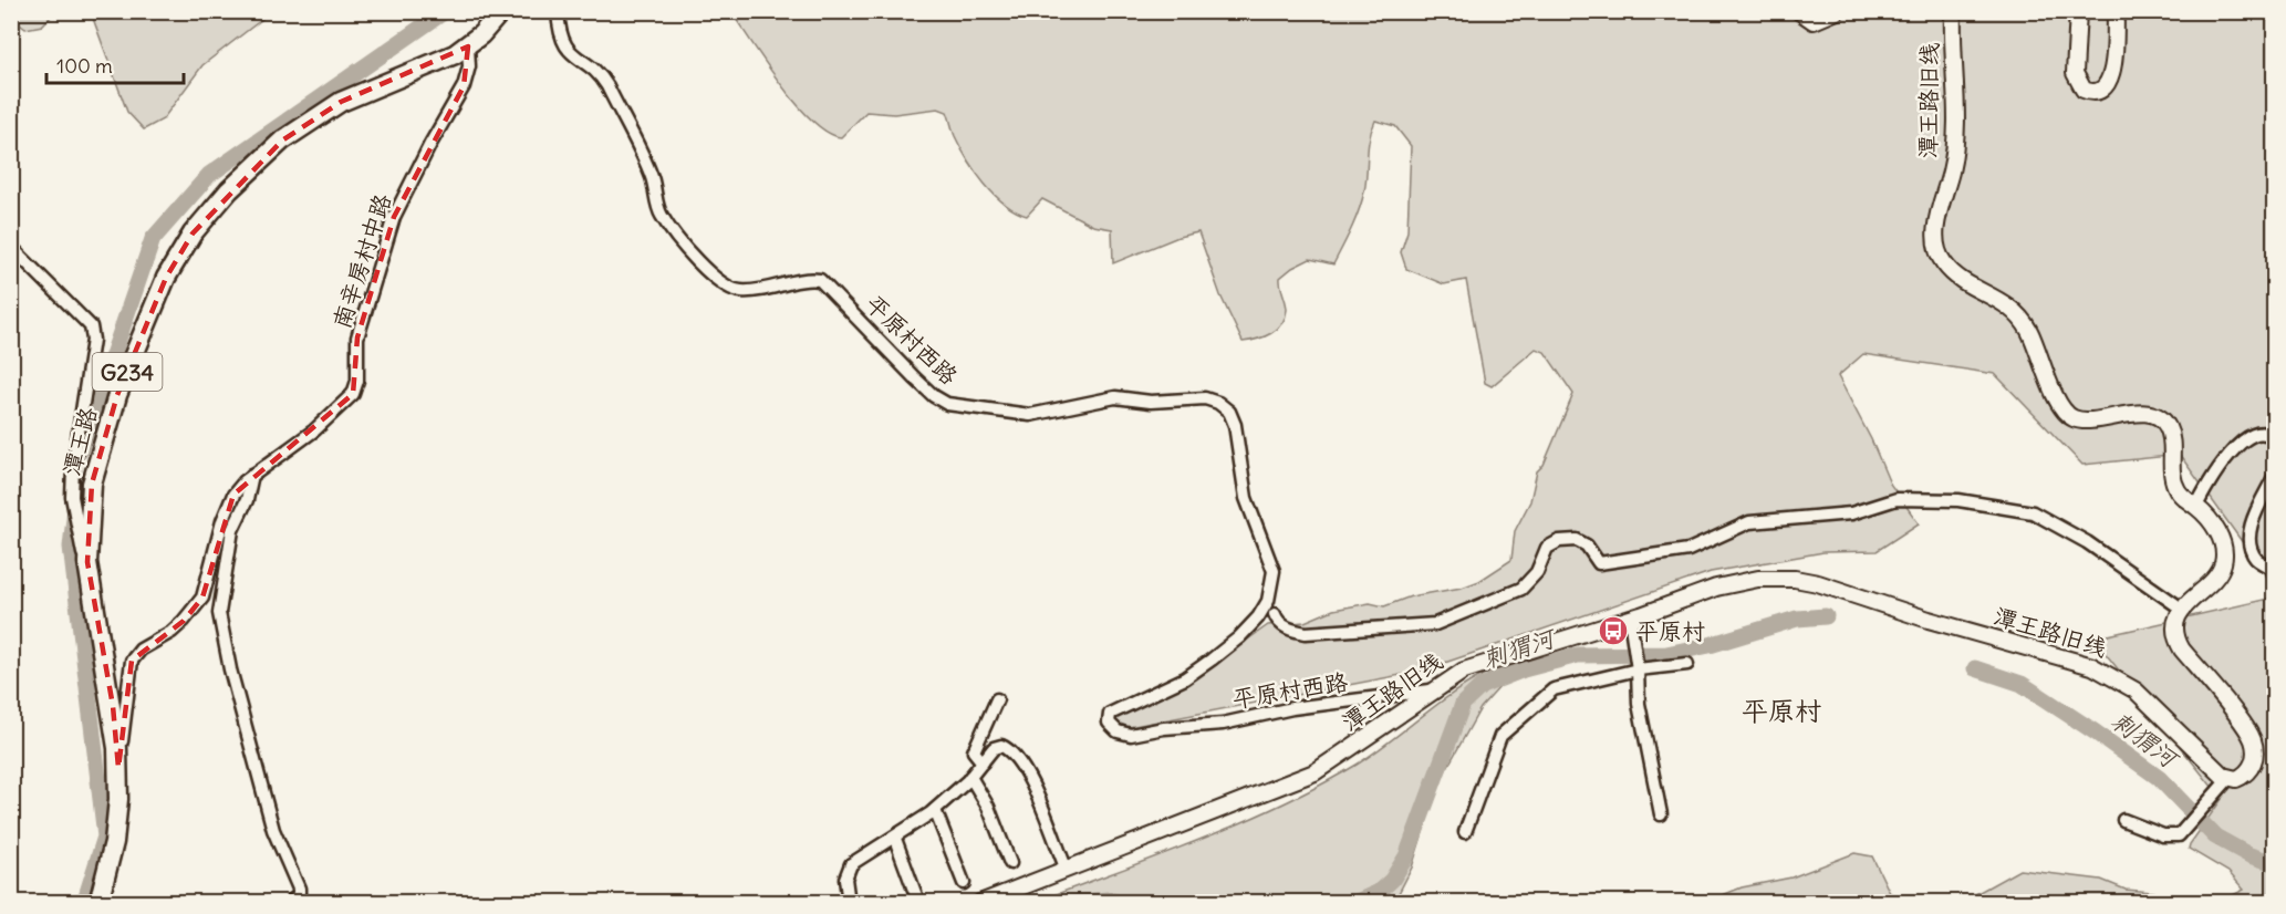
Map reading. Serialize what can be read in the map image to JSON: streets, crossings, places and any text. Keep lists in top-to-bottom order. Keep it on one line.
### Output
{"streets":{"highway":["G234","潭王路"],"main road":["潭王路旧线"],"street":["南辛房村中路","平原村西路"]},"crossings":[["潭王路旧线","平原村西路"],["南辛房村中路","潭王路"]],"districts":["平原村"],"water":["刺猬河"],"places":{"bus stop":["平原村"]},"scale_bar":"100 m"}
